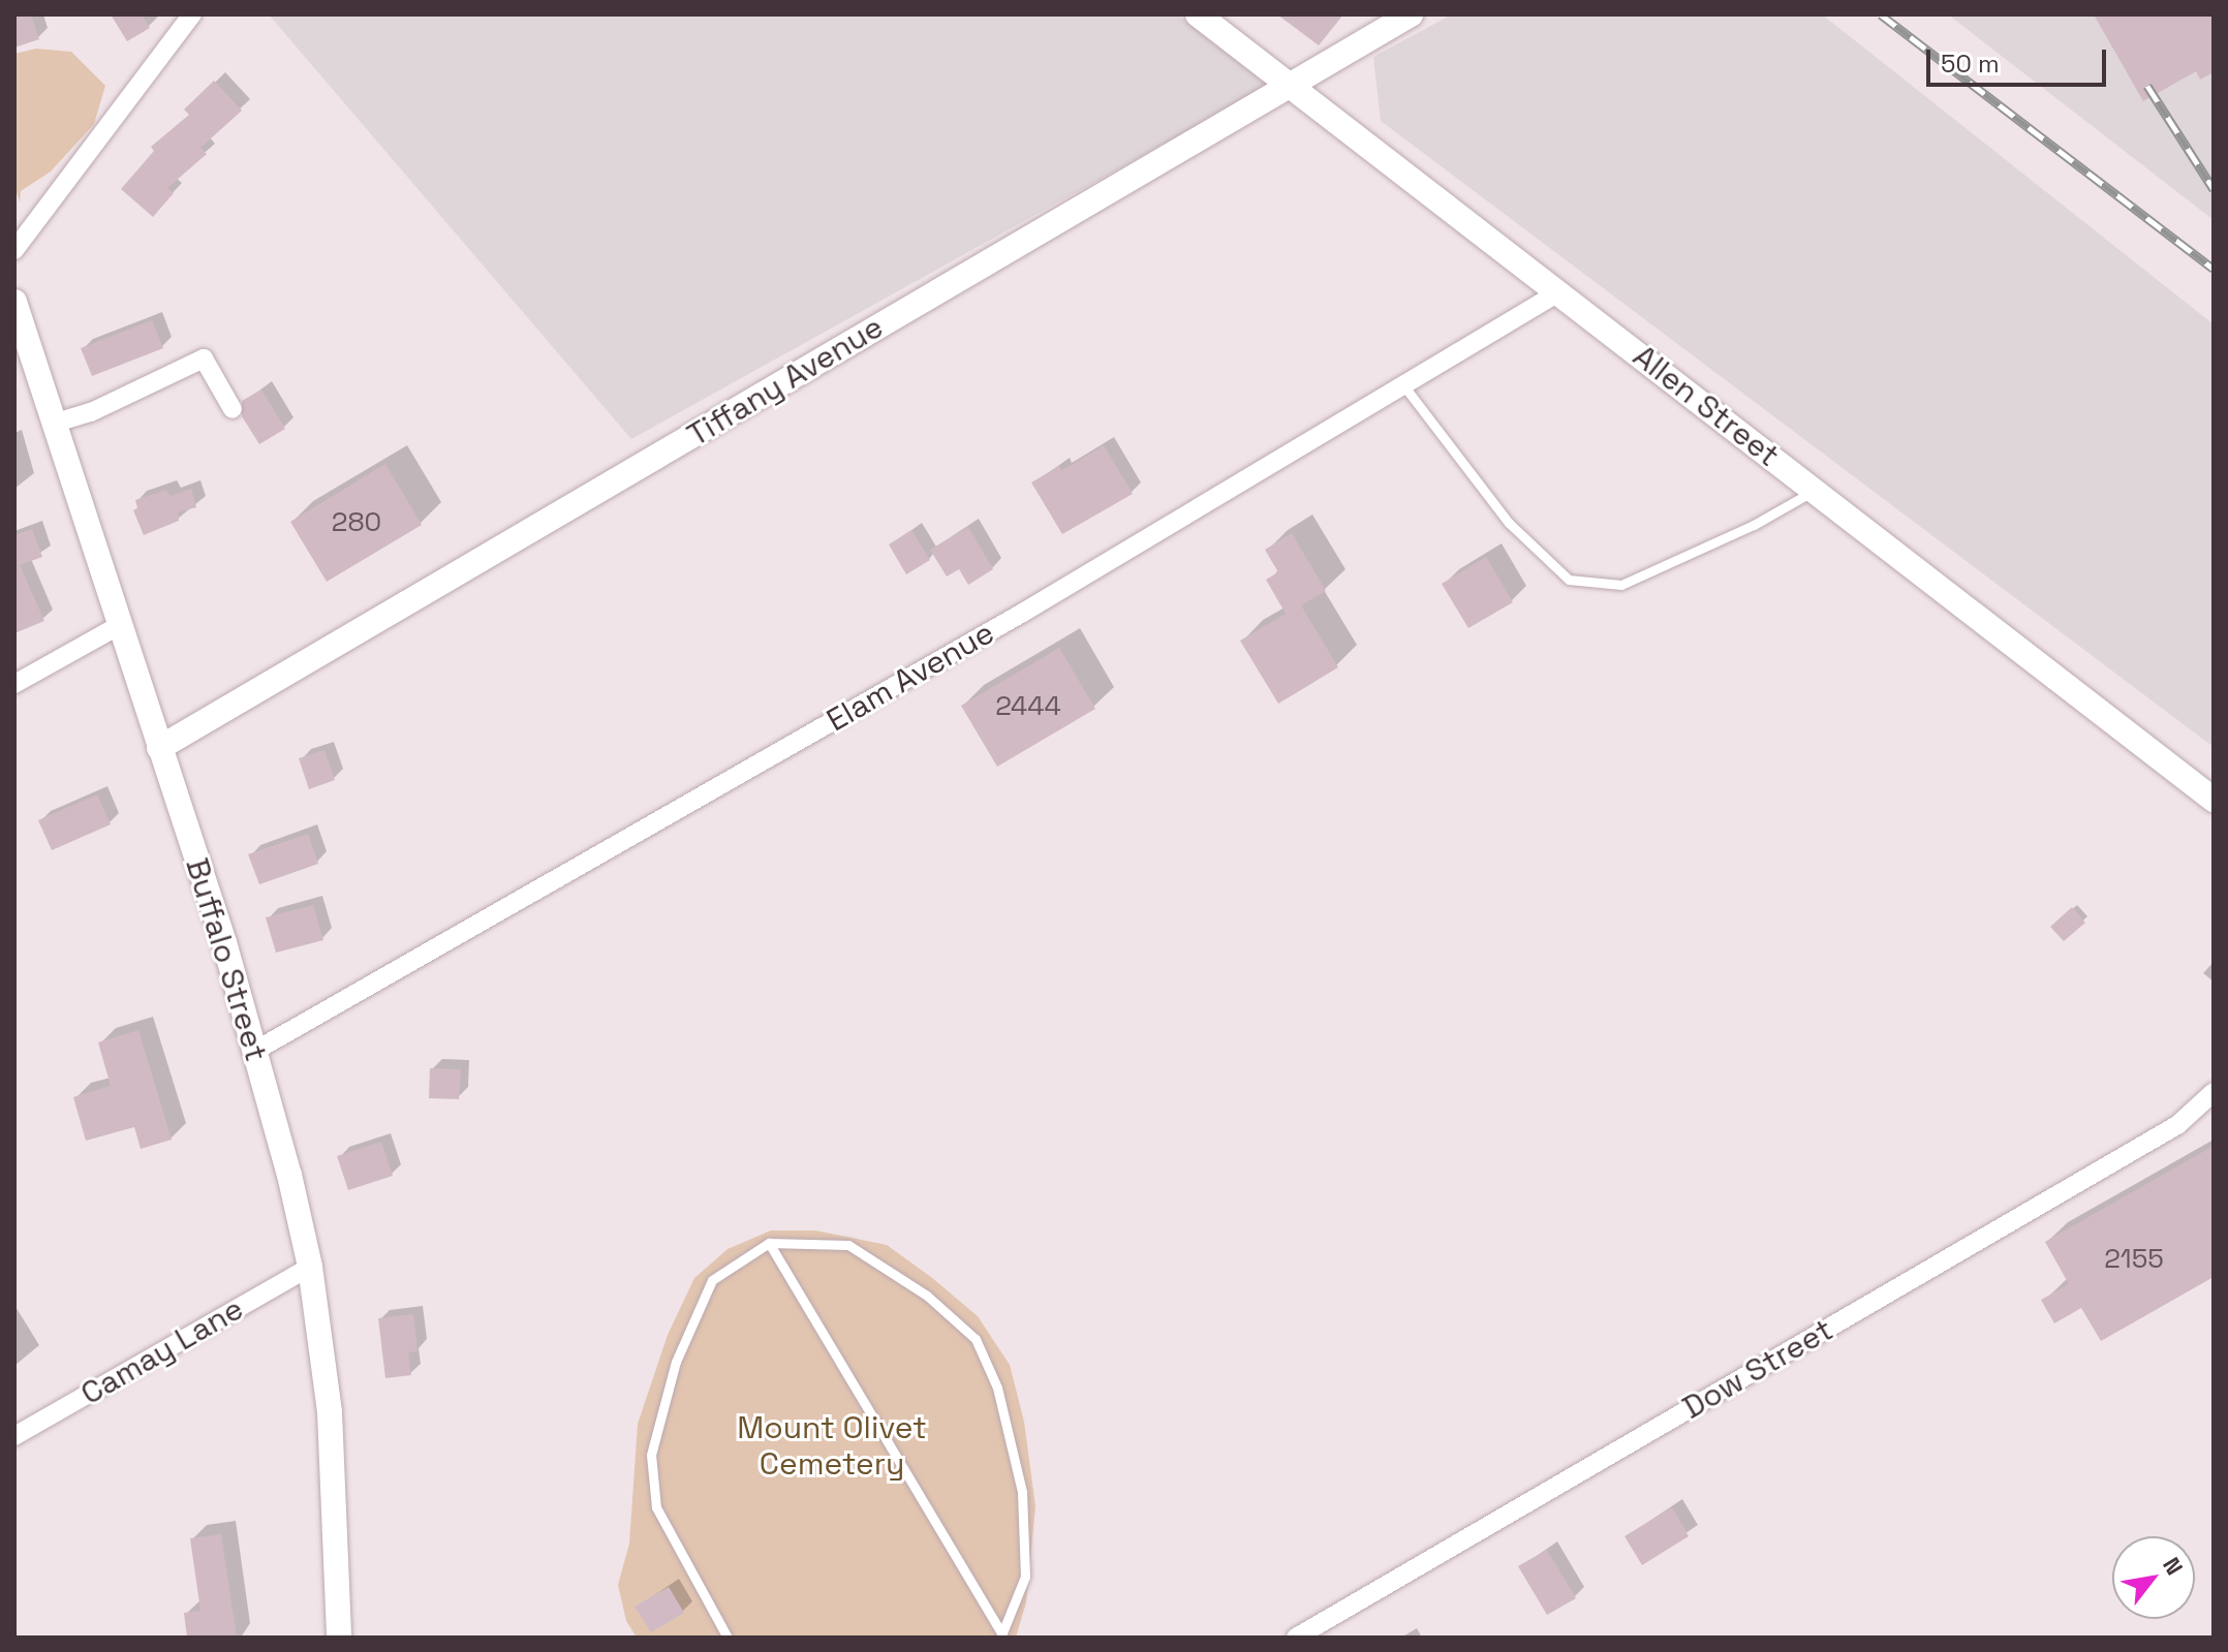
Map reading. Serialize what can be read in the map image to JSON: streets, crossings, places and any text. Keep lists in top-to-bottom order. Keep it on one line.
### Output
{"streets":{"street":["Tiffany Avenue","Allen Street","Elam Avenue","Buffalo Street","Camay Lane","Dow Street"]},"crossings":[["Tiffany Avenue","Allen Street"],["Tiffany Avenue","Buffalo Street"],["Allen Street","Elam Avenue"],["Elam Avenue","Buffalo Street"],["Buffalo Street","Camay Lane"]],"parks":["Mount Olivet Cemetery"],"house_numbers":["280","2444","2155"],"scale_bar":"50 m","north":"top right"}
